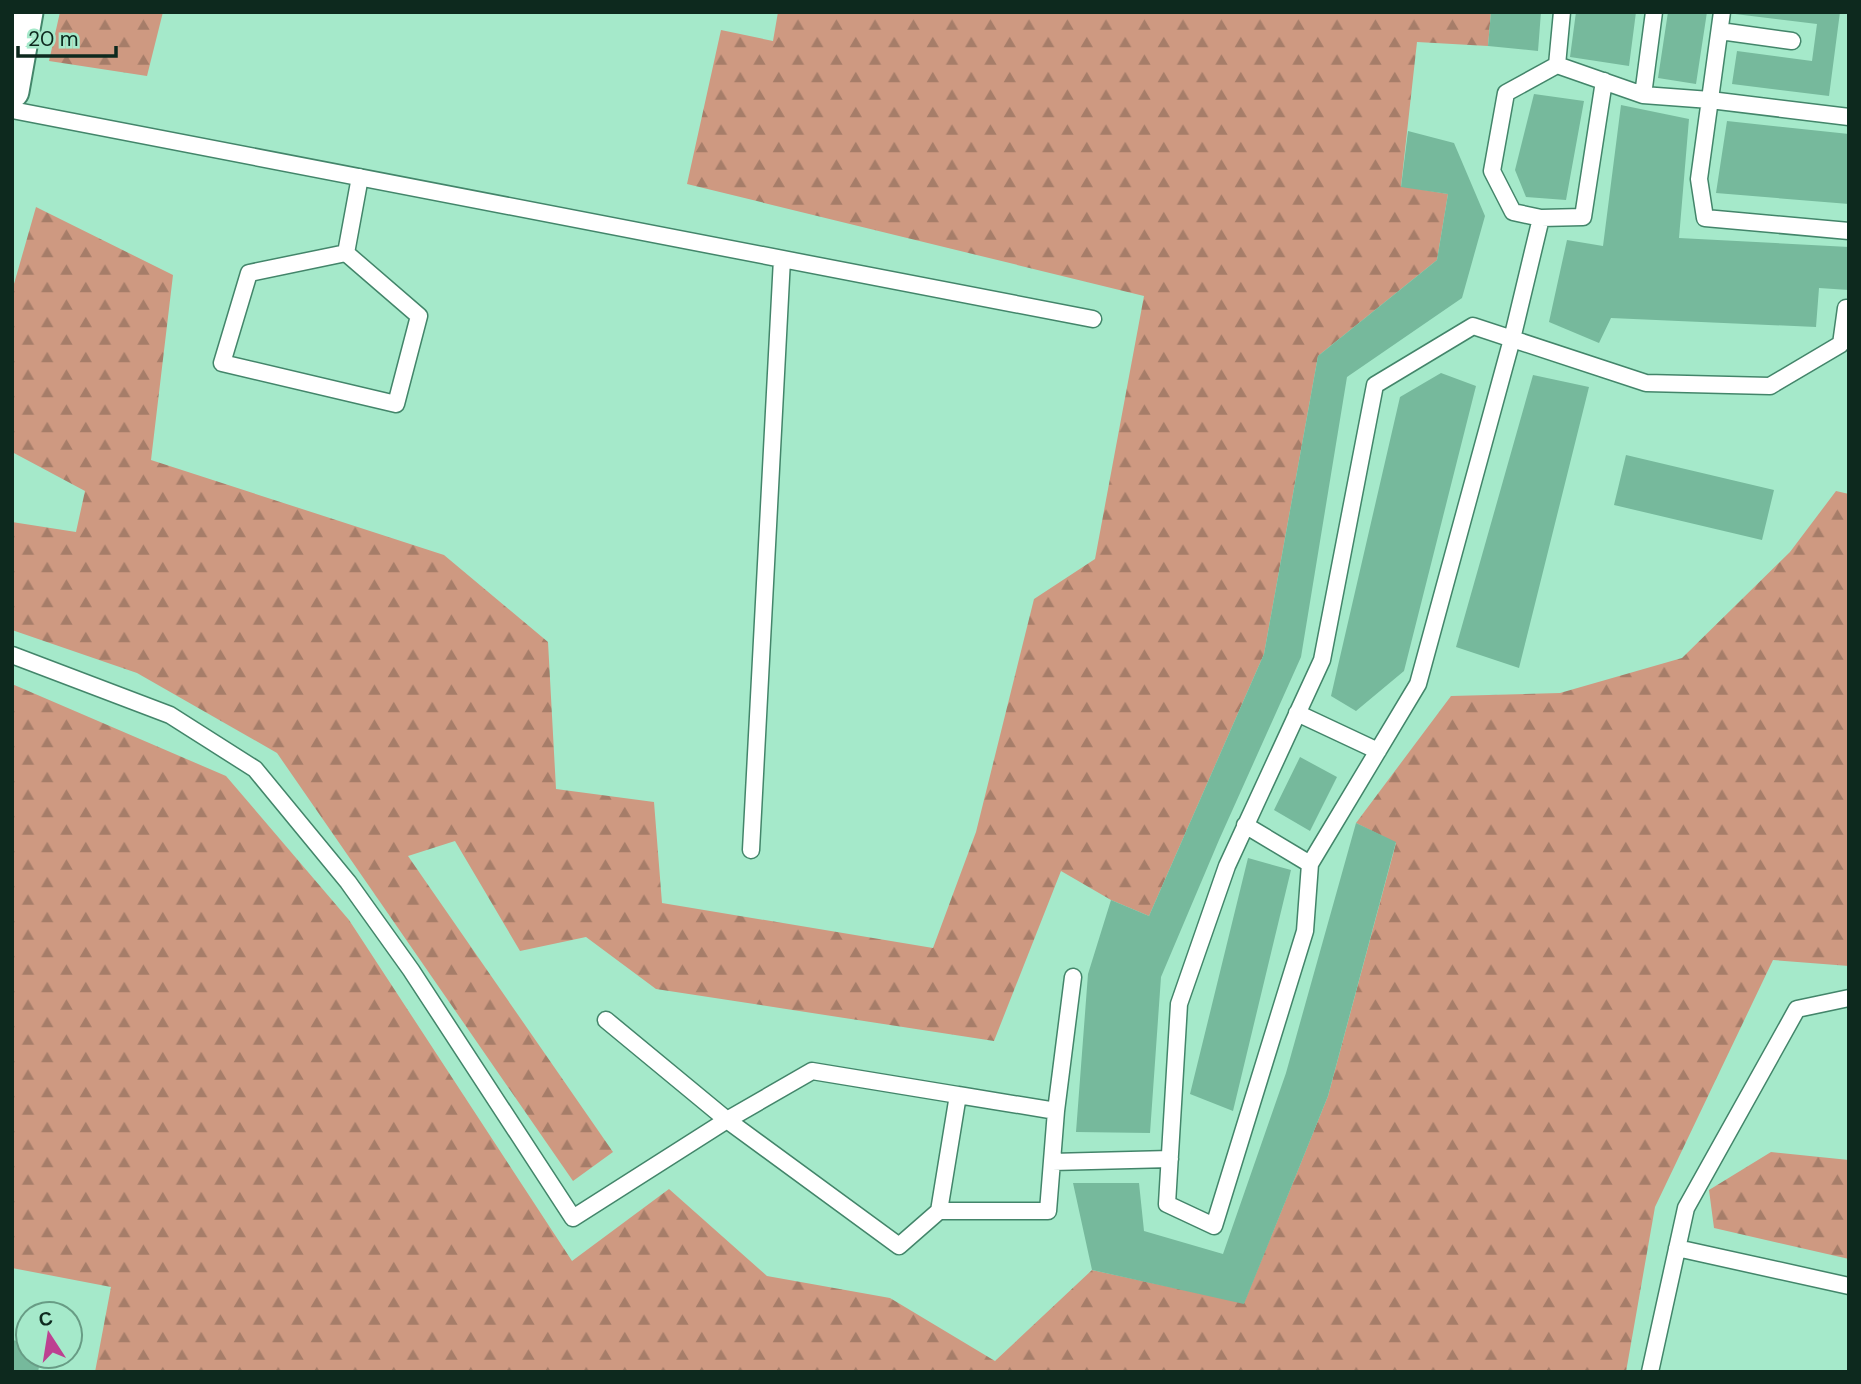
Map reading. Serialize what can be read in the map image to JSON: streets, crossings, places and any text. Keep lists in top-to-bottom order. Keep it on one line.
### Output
{"scale_bar":"20 m","north":"top"}
